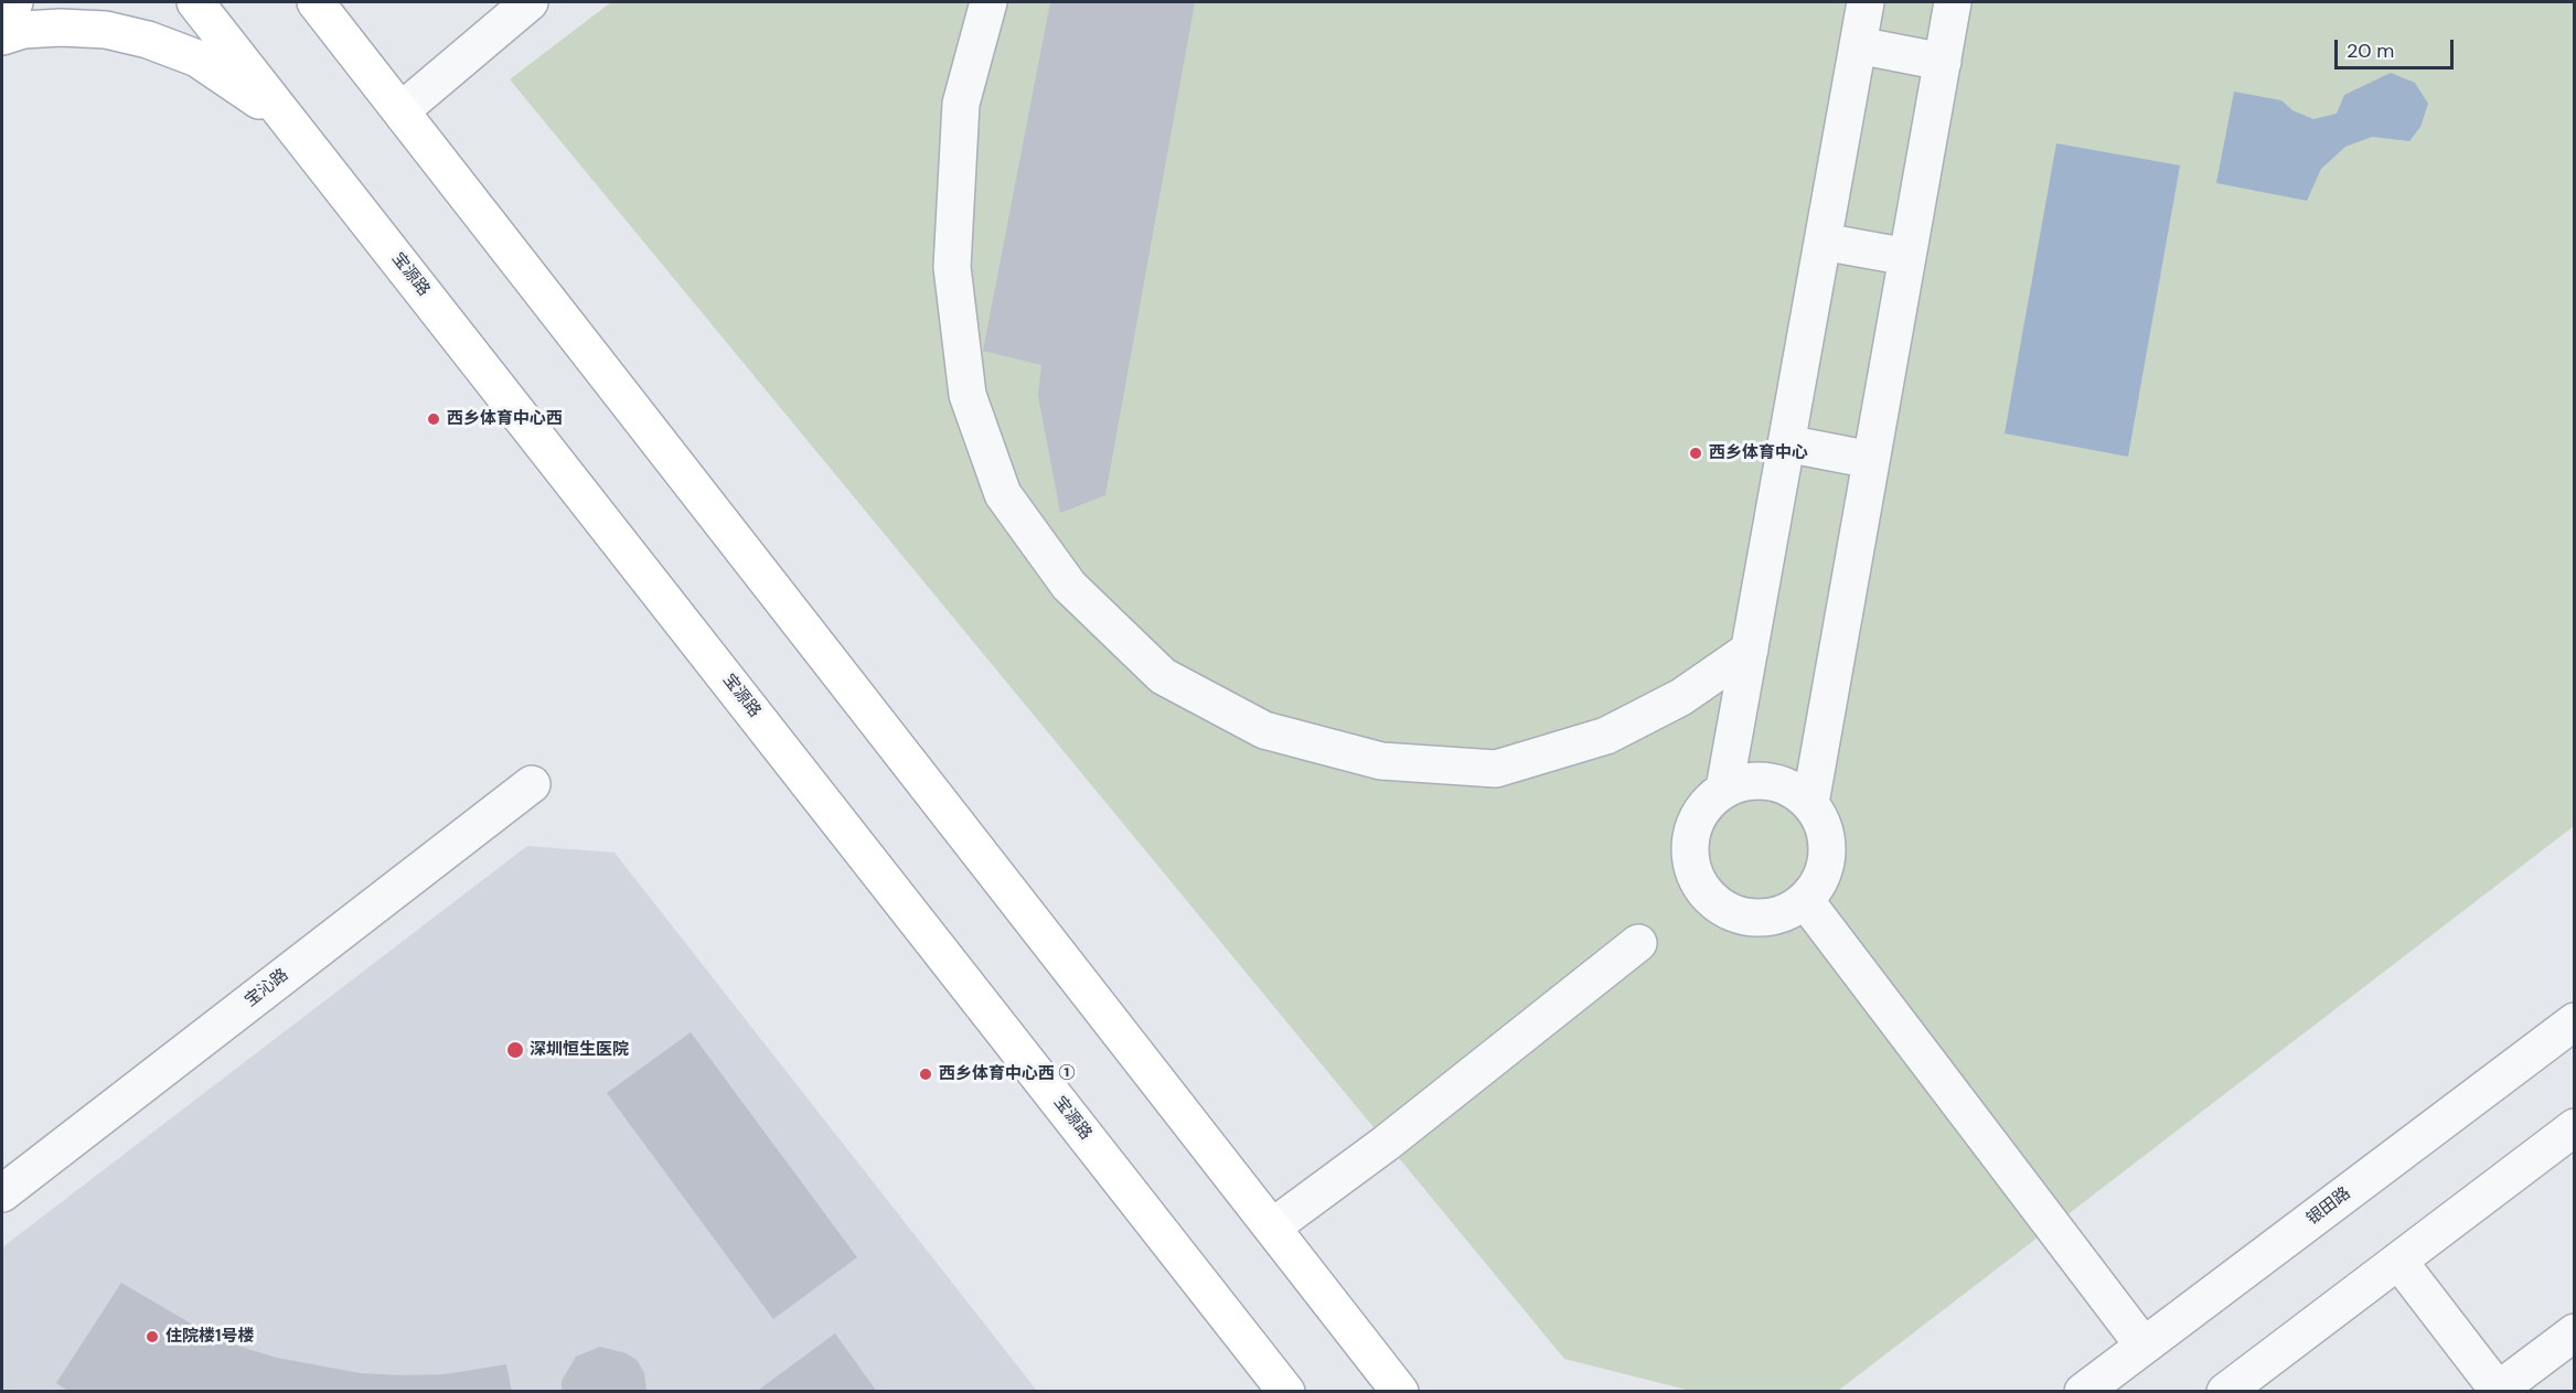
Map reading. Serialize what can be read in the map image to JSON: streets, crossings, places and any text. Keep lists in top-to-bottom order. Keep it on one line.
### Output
{"streets":{"main road":["宝源路"],"street":["宝沁路","银田路"]},"places":["西乡体育中心西","西乡体育中心","深圳恒生医院","西乡体育中心西 ①","住院楼1号楼"],"scale_bar":"20 m"}
